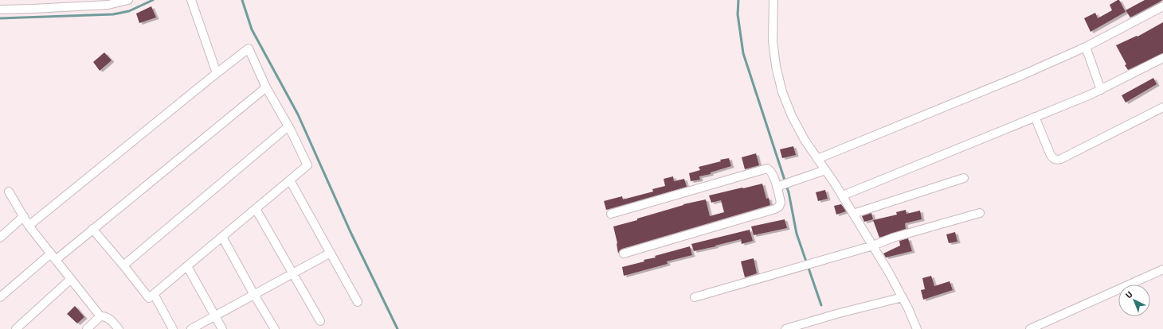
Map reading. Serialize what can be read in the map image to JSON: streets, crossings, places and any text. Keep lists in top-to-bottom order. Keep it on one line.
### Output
{"north":"top left"}
